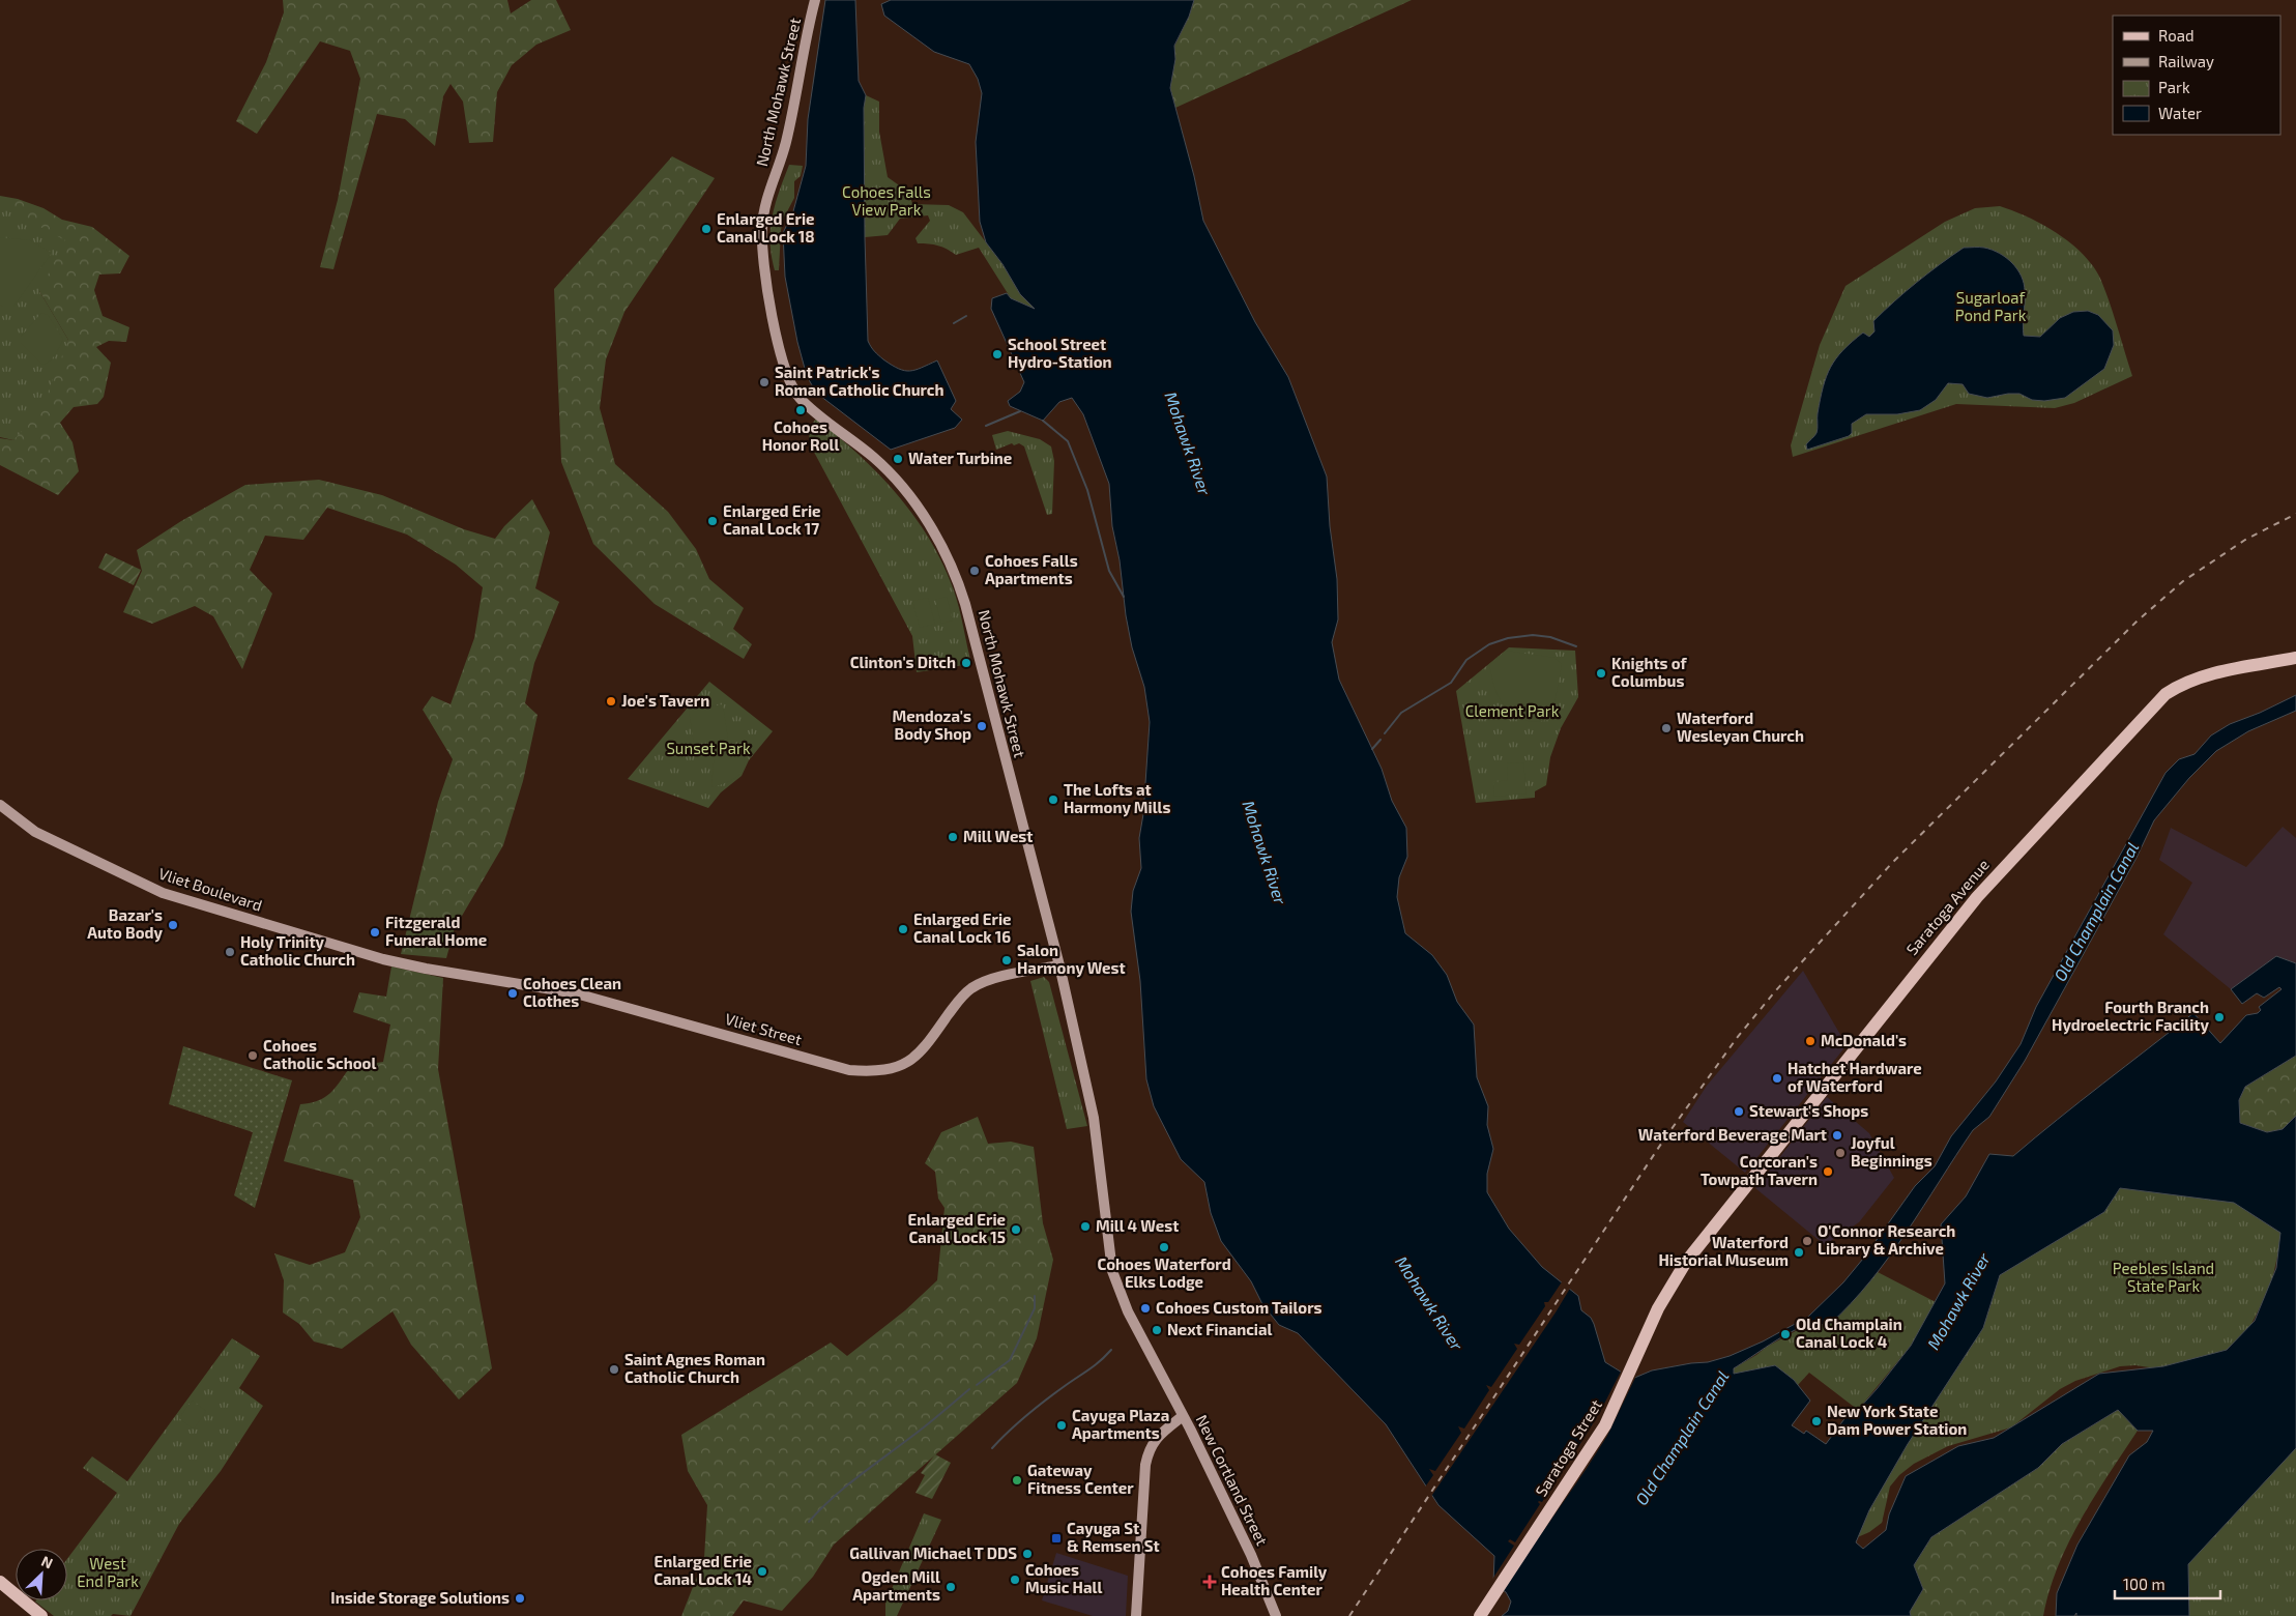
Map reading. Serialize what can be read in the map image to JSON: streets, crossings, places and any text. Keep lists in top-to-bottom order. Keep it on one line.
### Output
{"streets":{"main road":["Saratoga Avenue","Saratoga Street"],"street":["North Mohawk Street","Vliet Boulevard","Vliet Street","New Cortland Street"]},"crossings":[["North Mohawk Street","Vliet Street"],["North Mohawk Street","New Cortland Street"],["Vliet Boulevard","Vliet Street"],["Saratoga Avenue","Saratoga Street"]],"water":["Mohawk River","Old Champlain Canal"],"parks":["Cohoes Falls View Park","Sugarloaf Pond Park","Clement Park","Sunset Park","Peebles Island State Park","West End Park"],"places":{"other":["Enlarged Erie Canal Lock 18","School Street Hydro-Station","Saint Patrick's Roman Catholic Church","Cohoes Honor Roll","Water Turbine","Enlarged Erie Canal Lock 17","Cohoes Falls Apartments","Clinton's Ditch","Knights of Columbus","Joe's Tavern","Mendoza's Body Shop","Waterford Wesleyan Church","The Lofts at Harmony Mills","Mill West","Bazar's Auto Body","Enlarged Erie Canal Lock 16","Fitzgerald Funeral Home","Holy Trinity Catholic Church","Salon Harmony West","Cohoes Clean Clothes","Fourth Branch Hydroelectric Facility","McDonald's","Cohoes Catholic School","Hatchet Hardware of Waterford","Stewart's Shops","Waterford Beverage Mart","Joyful Beginnings","Corcoran's Towpath Tavern","Mill 4 West","Enlarged Erie Canal Lock 15","O'Connor Research Library & Archive","Cohoes Waterford Elks Lodge","Waterford Historial Museum","Cohoes Custom Tailors","Next Financial","Old Champlain Canal Lock 4","Saint Agnes Roman Catholic Church","New York State Dam Power Station","Cayuga Plaza Apartments","Gateway Fitness Center","Gallivan Michael T DDS","Enlarged Erie Canal Lock 14","Cohoes Music Hall","Ogden Mill Apartments","Inside Storage Solutions"],"transit":["Cayuga St & Remsen St"],"health":["Cohoes Family Health Center"]},"legend":["Road","Railway","Park","Water"],"scale_bar":"100 m","north":"top right"}
